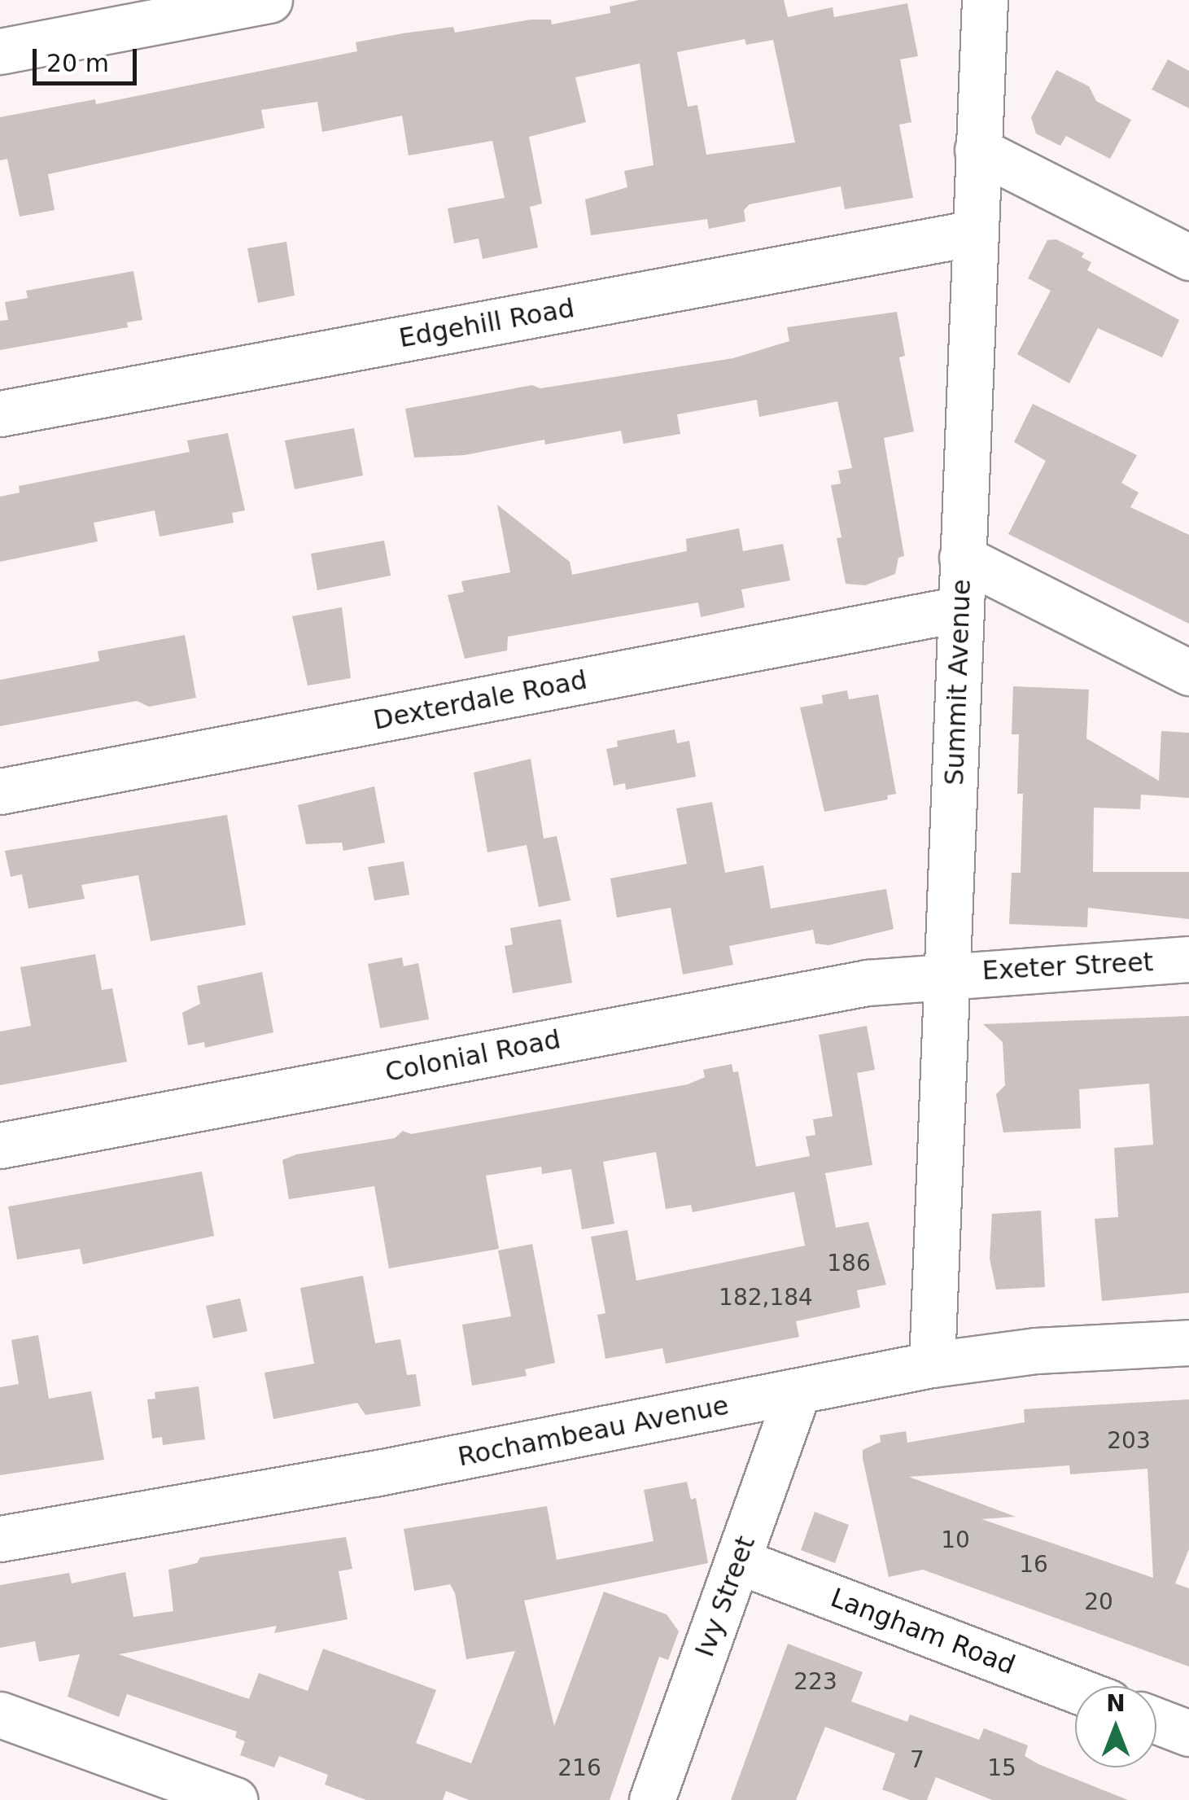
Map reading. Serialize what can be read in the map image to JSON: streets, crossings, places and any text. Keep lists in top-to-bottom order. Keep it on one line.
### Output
{"streets":{"street":["Edgehill Road","Summit Avenue","Dexterdale Road","Exeter Street","Colonial Road","Rochambeau Avenue","Ivy Street","Langham Road"]},"crossings":[["Edgehill Road","Summit Avenue"],["Summit Avenue","Dexterdale Road"],["Summit Avenue","Exeter Street"],["Summit Avenue","Colonial Road"],["Summit Avenue","Rochambeau Avenue"],["Exeter Street","Colonial Road"],["Rochambeau Avenue","Ivy Street"],["Ivy Street","Langham Road"]],"house_numbers":["186","182,184","203","10","16","20","223","7","216","15"],"scale_bar":"20 m","north":"top"}
